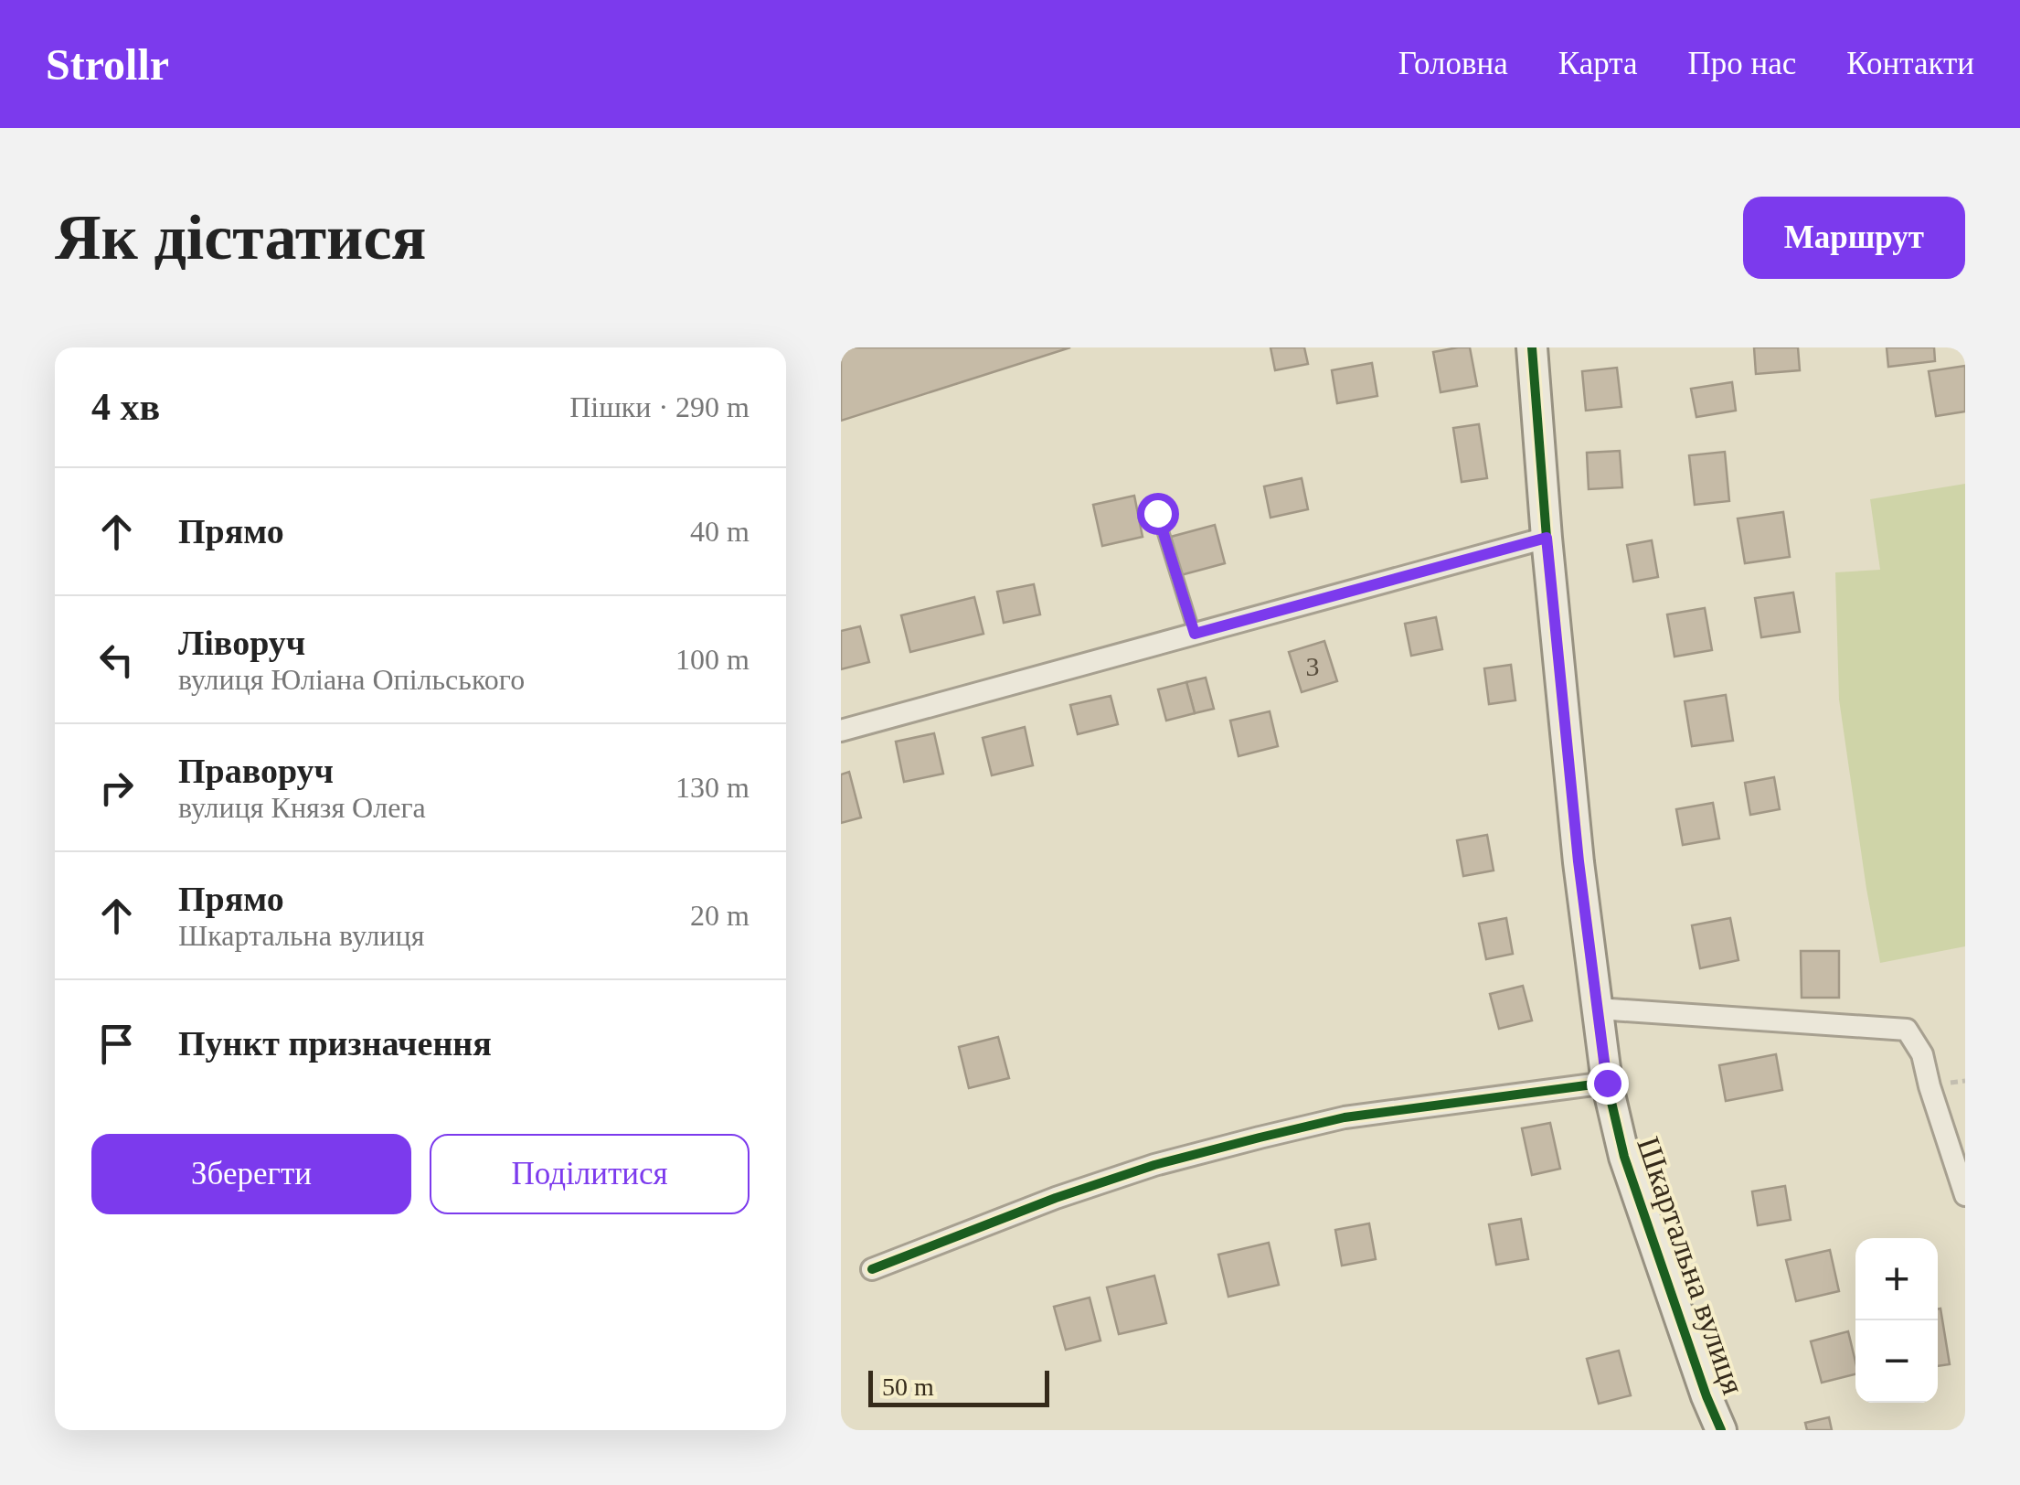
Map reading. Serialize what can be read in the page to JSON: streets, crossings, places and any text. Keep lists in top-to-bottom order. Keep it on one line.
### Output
{"streets":{"street":["Шкартальна вулиця"]},"house_numbers":["3"],"scale_bar":"50 m","page":{"header":"Strollr","nav":["Головна","Карта","Про нас","Контакти"],"buttons":["Маршрут",["Зберегти","Поділитися"]],"title":"Як дістатися","heading":["4 хв","Пішки · 290 m"],"list":[["Прямо","40 m"],["Ліворуч","вулиця Юліана Опільського","100 m"],["Праворуч","вулиця Князя Олега","130 m"],["Прямо","Шкартальна вулиця","20 m"],"Пункт призначення"],"map_buttons":["+","−"],"scale":"50 m"}}
